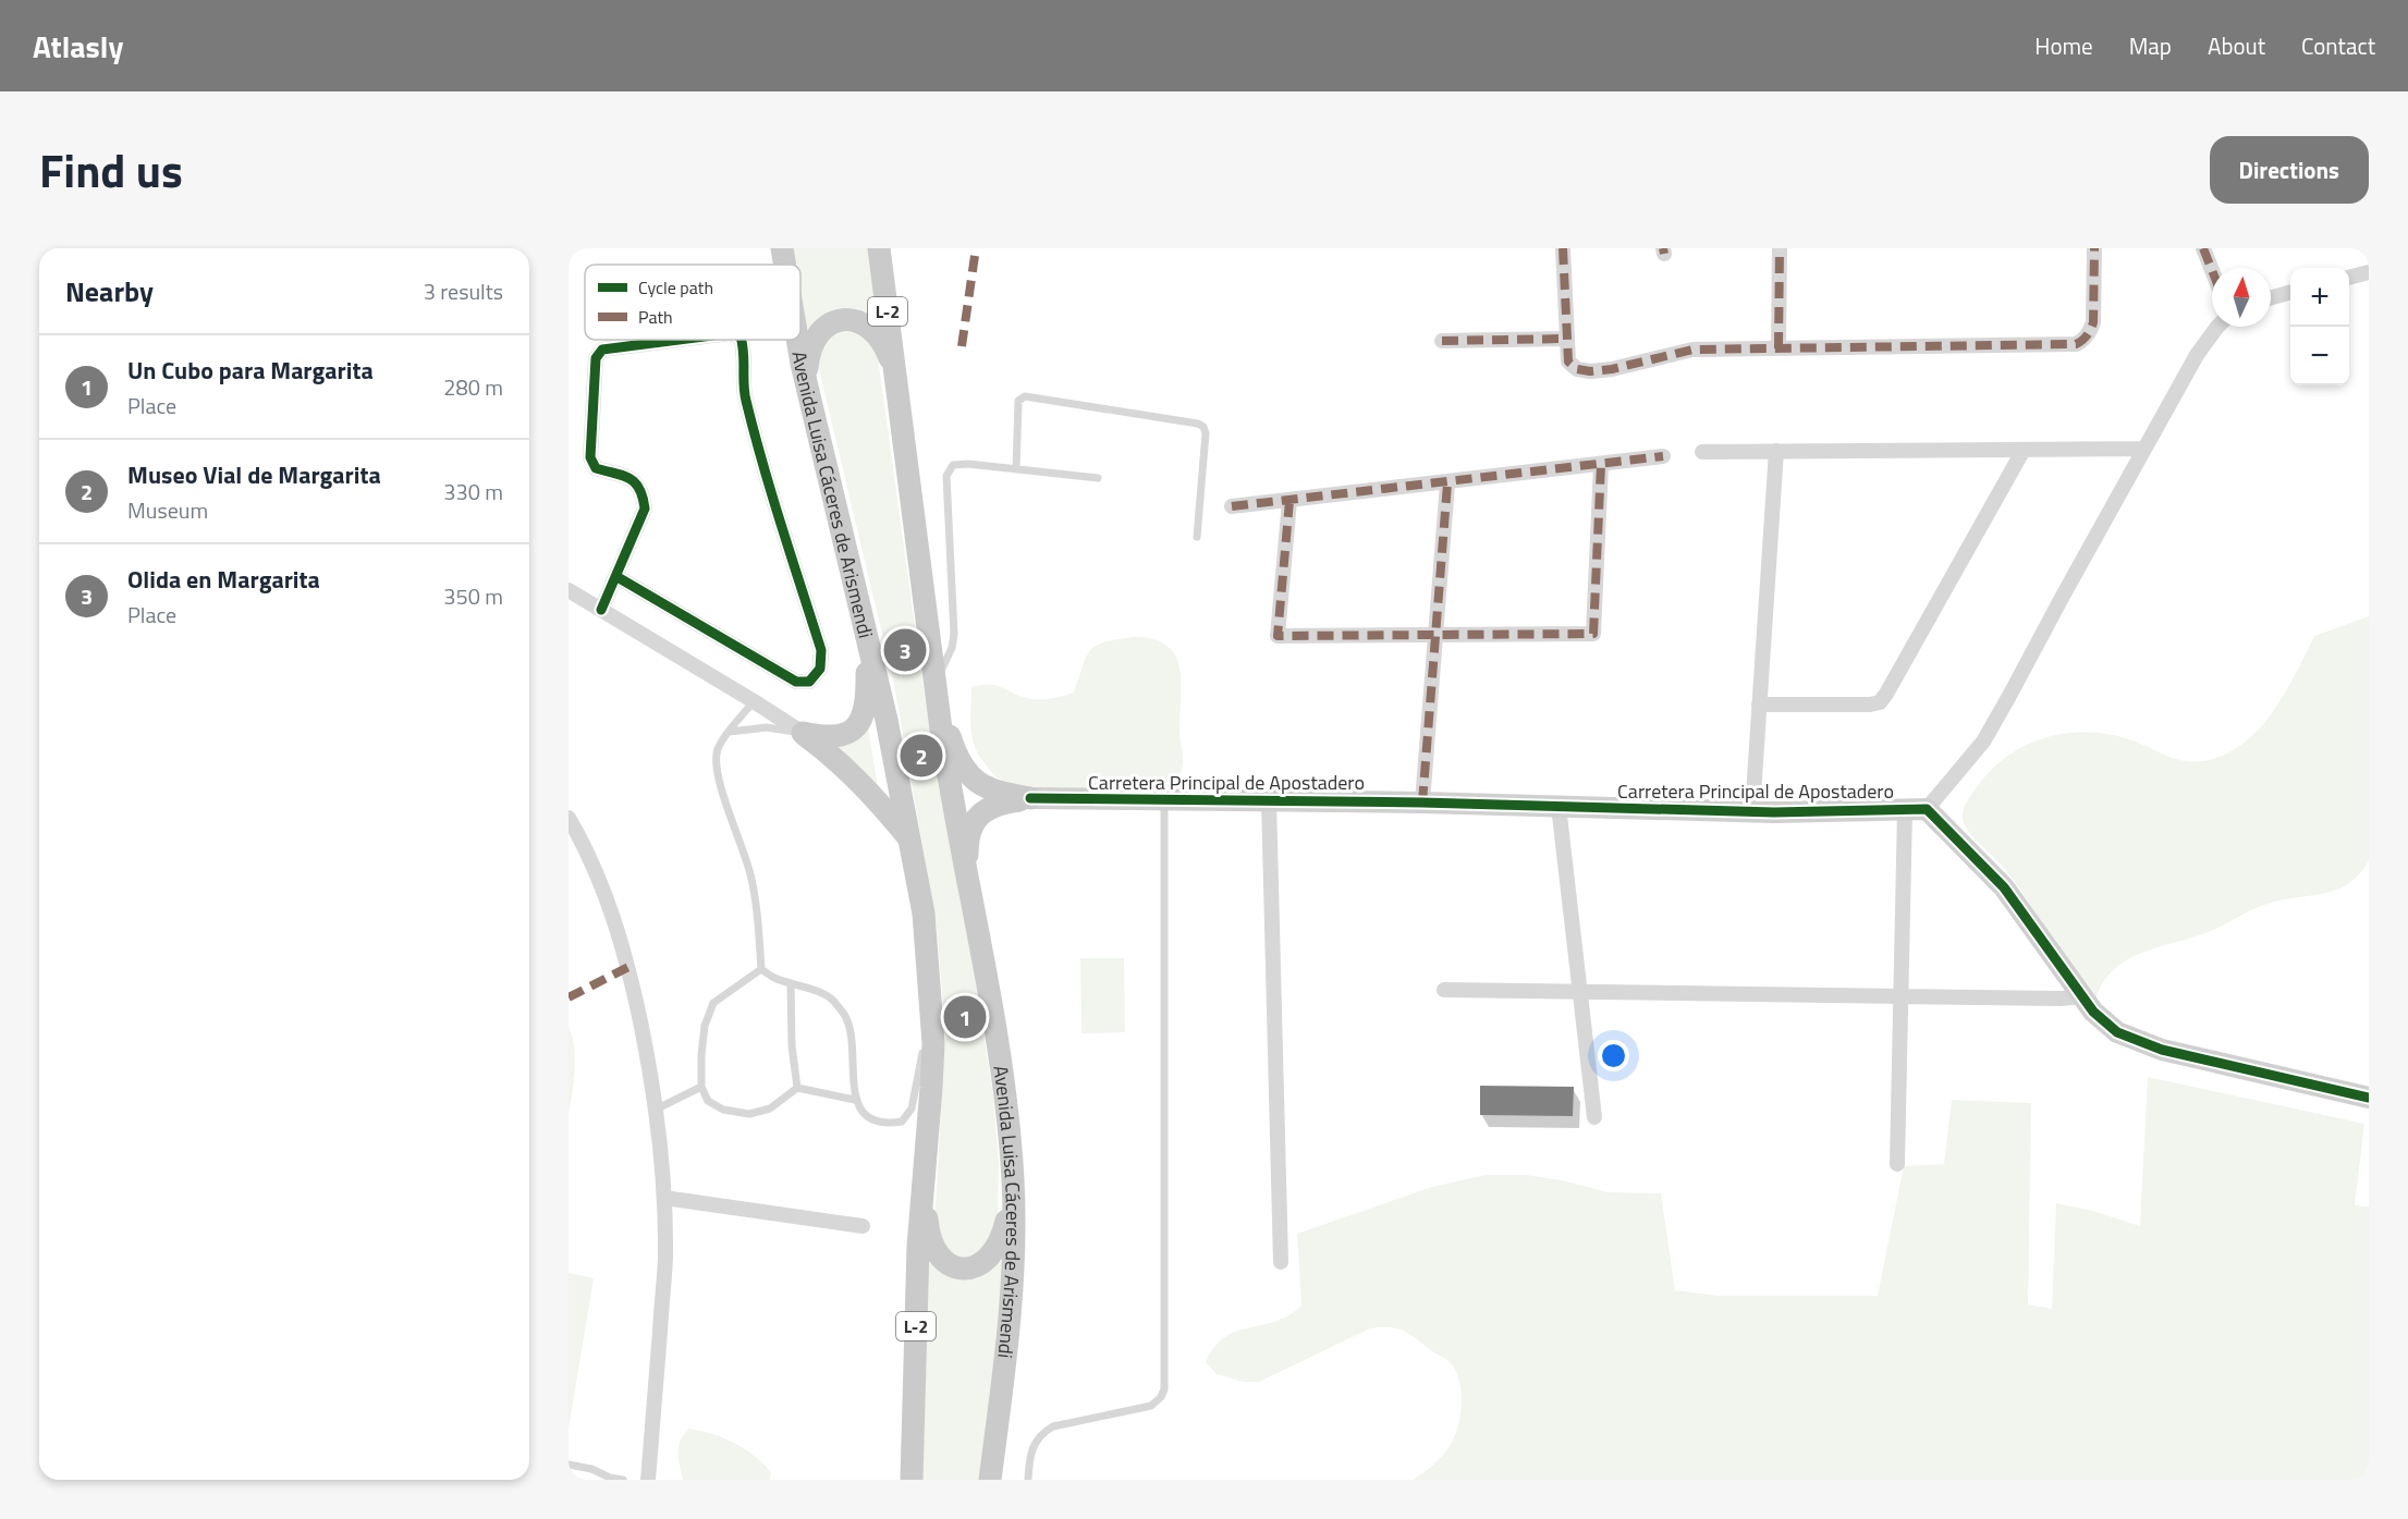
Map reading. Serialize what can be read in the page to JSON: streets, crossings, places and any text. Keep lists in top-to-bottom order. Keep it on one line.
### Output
{"streets":{"main road":["L-2","Avenida Luisa Cáceres de Arismendi"],"street":["Carretera Principal de Apostadero"]},"legend":["Cycle path","Path"],"north":"top","page":{"header":"Atlasly","nav":["Home","Map","About","Contact"],"title":"Find us","buttons":"Directions","heading":["Nearby","3 results"],"map_buttons":["+","−"],"list":[{"mark":"1","name":"Un Cubo para Margarita","note":"Place","value":"280 m"},{"mark":"2","name":"Museo Vial de Margarita","note":"Museum","value":"330 m"},{"mark":"3","name":"Olida en Margarita","note":"Place","value":"350 m"}],"pins":["3","2","1"]}}
